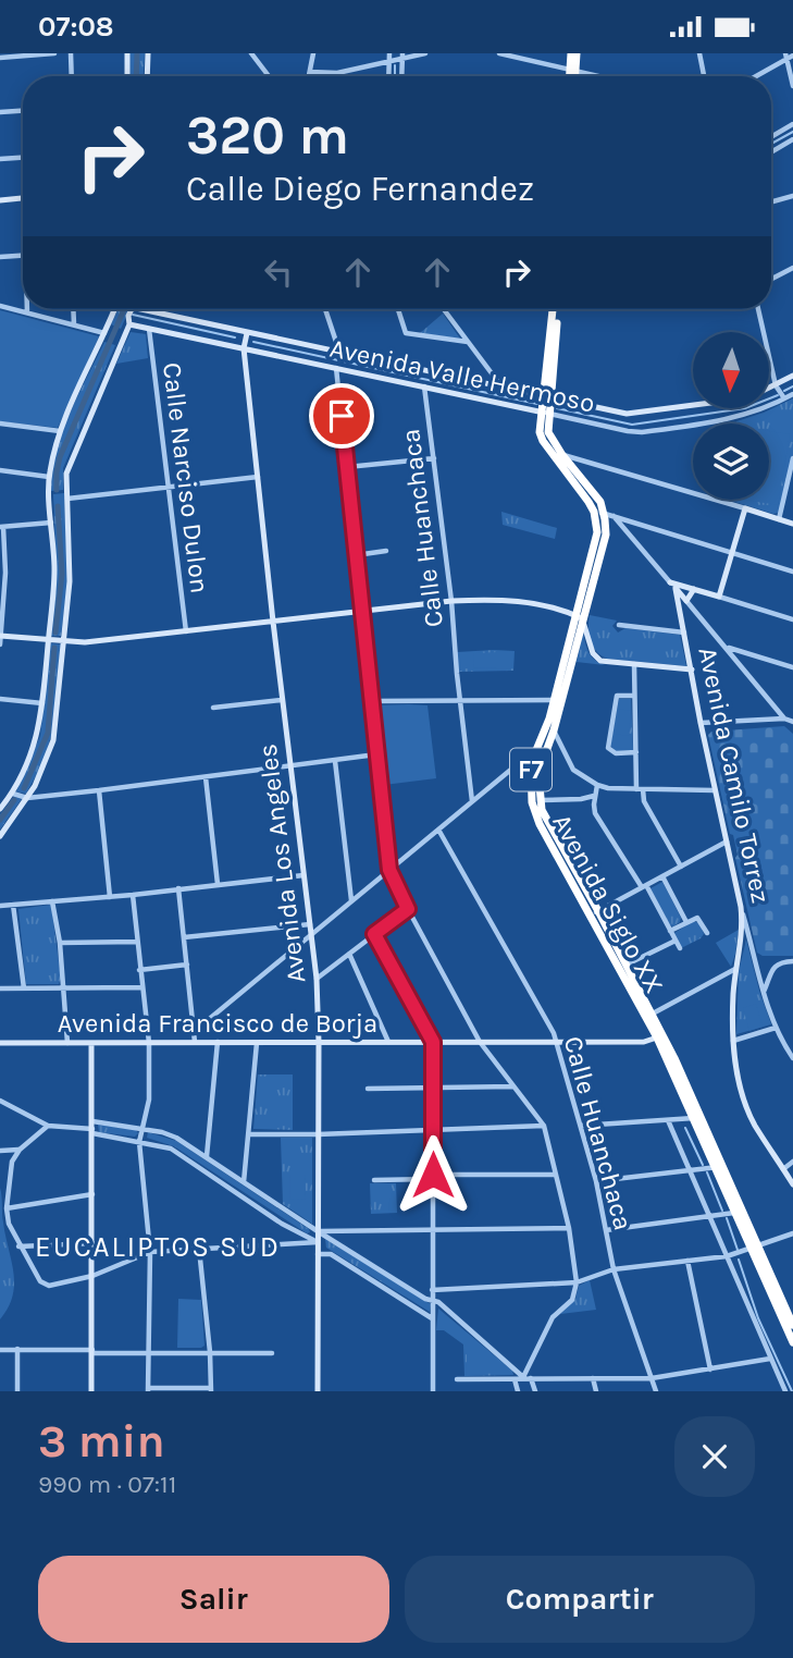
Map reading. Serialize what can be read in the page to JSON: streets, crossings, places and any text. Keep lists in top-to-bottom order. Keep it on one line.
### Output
{"streets":{"highway":["F7","Avenida Siglo XX"],"street":["Avenida Valle Hermoso","Calle Narciso Dulon","Calle Huanchaca","Avenida Camilo Torrez","Avenida Los Angeles","Avenida Francisco de Borja"]},"crossings":[["Avenida Valle Hermoso","Calle Narciso Dulon"],["Avenida Valle Hermoso","Calle Huanchaca"],["Avenida Valle Hermoso","Avenida Los Angeles"],["Calle Huanchaca","Avenida Francisco de Borja"],["Avenida Camilo Torrez","Avenida Siglo XX"],["Avenida Los Angeles","Avenida Francisco de Borja"],["Avenida Siglo XX","Avenida Francisco de Borja"]],"districts":["EUCALIPTOS SUD"],"north":"bottom","page":{"status":"07:08","turn":["320 m","Calle Diego Fernandez"],"heading":["3 min","990 m · 07:11"],"buttons":["Salir","Compartir"]}}
